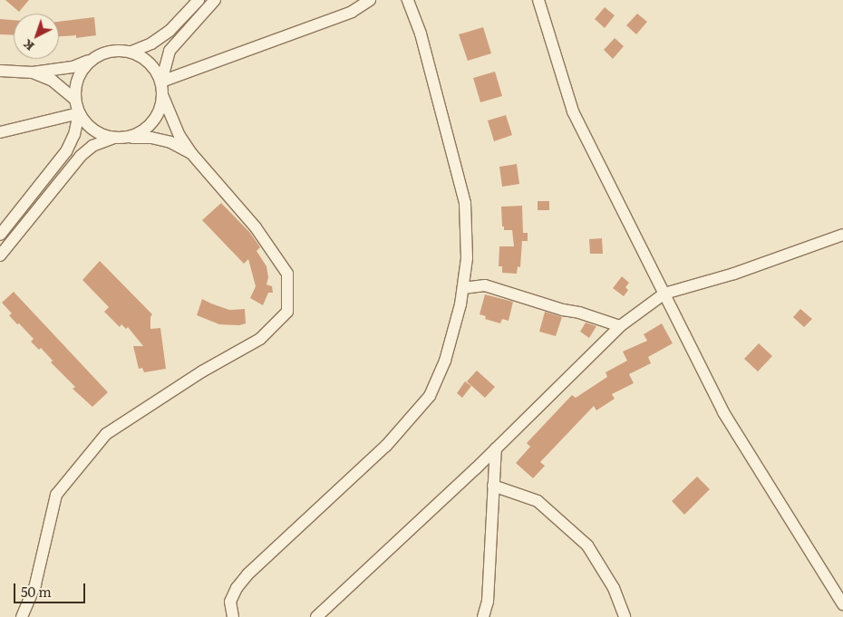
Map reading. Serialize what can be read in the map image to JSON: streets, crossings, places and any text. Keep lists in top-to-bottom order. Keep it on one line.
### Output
{"scale_bar":"50 m","north":"bottom left"}
